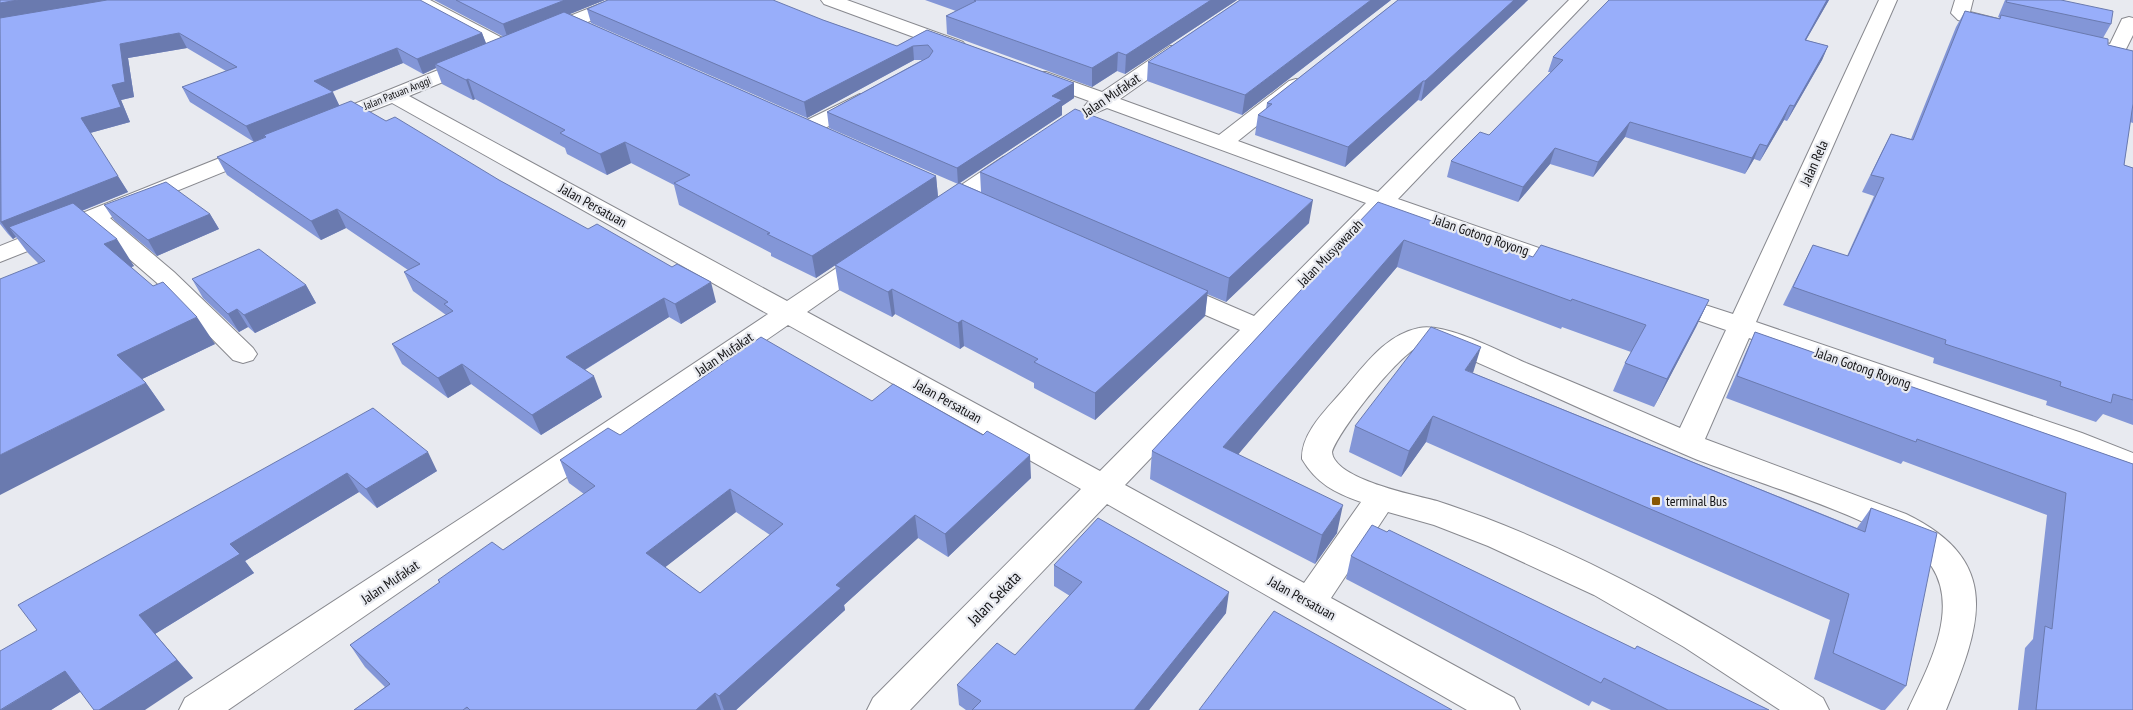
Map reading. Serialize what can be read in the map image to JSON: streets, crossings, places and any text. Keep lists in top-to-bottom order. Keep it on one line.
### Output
{"streets":{"street":["Jalan Patuan Anggi","Jalan Mufakat","Jalan Rela","Jalan Persatuan","Jalan Gotong Royong","Jalan Musyawarah","Jalan Sekata"]},"crossings":[["Jalan Patuan Anggi","Jalan Persatuan"],["Jalan Mufakat","Jalan Persatuan"],["Jalan Mufakat","Jalan Gotong Royong"],["Jalan Rela","Jalan Gotong Royong"],["Jalan Persatuan","Jalan Musyawarah"],["Jalan Persatuan","Jalan Sekata"],["Jalan Gotong Royong","Jalan Musyawarah"],["Jalan Musyawarah","Jalan Sekata"]],"places":{"transit":["terminal Bus"]}}
